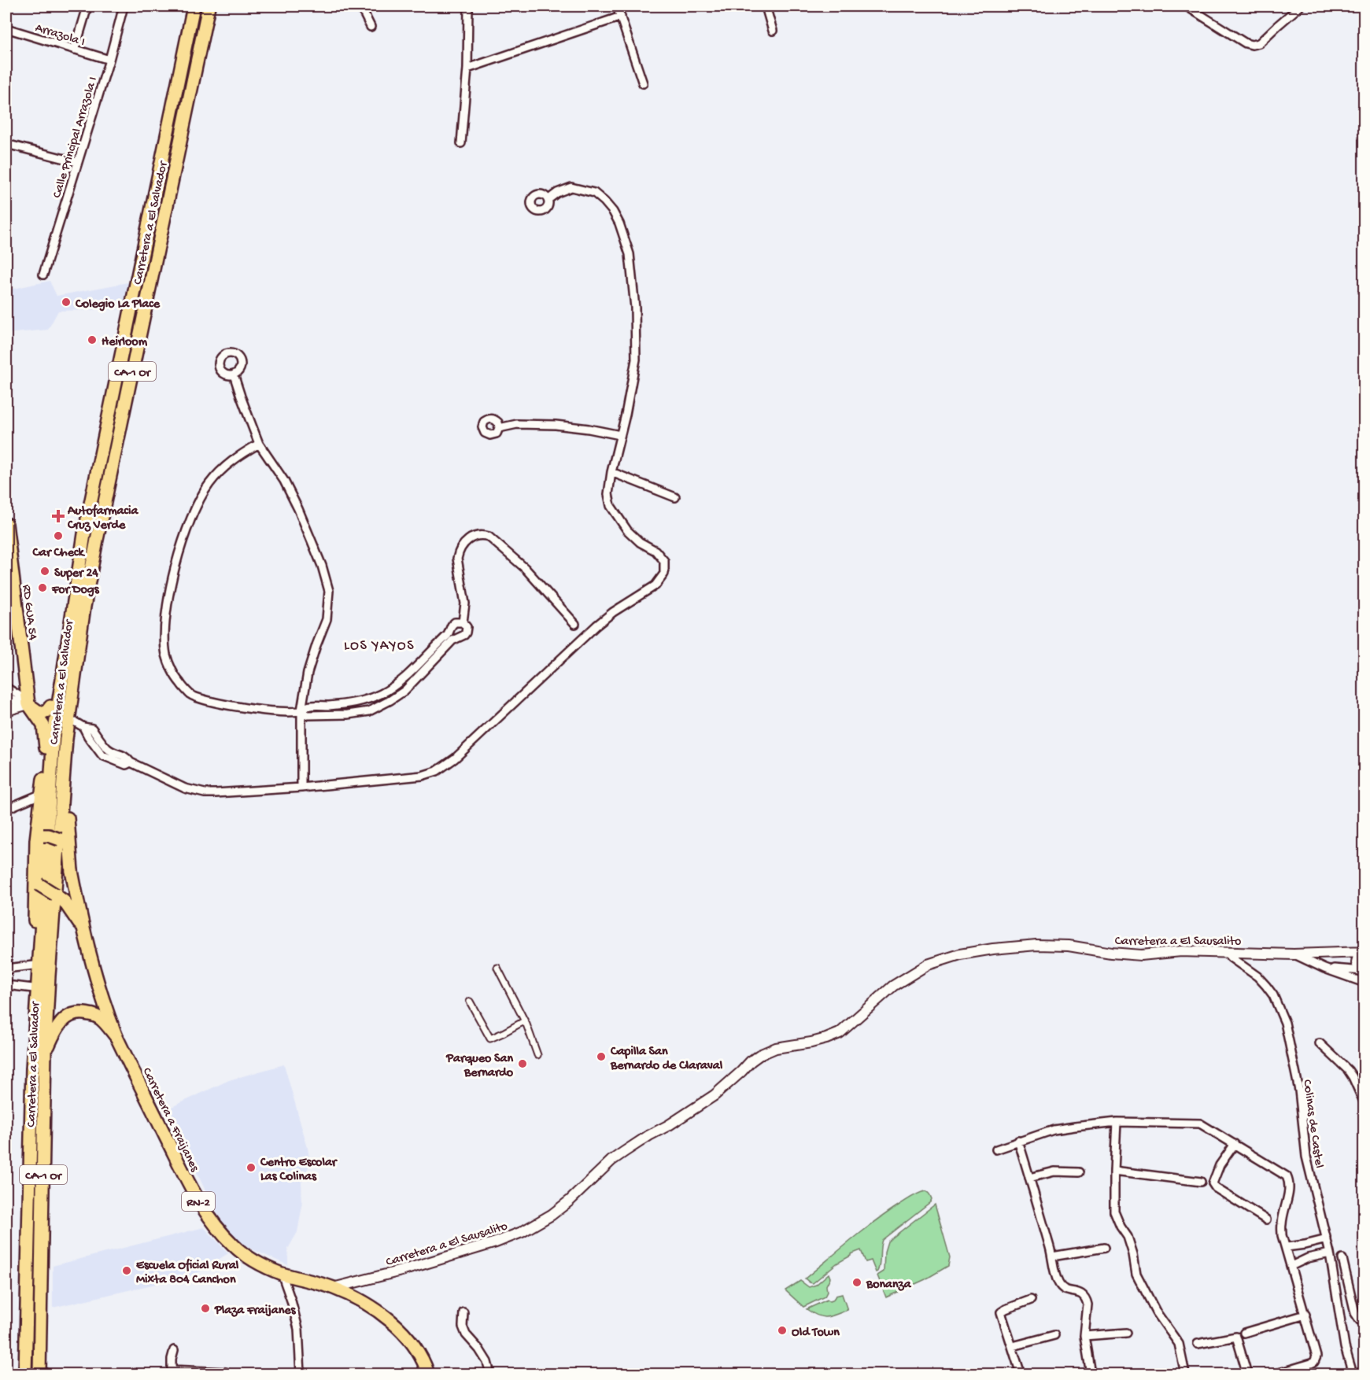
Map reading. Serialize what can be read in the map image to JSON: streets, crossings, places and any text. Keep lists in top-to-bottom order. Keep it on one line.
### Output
{"streets":{"main road":["Carretera a El Salvador","CA-1 Or","RD GUA 54","Carretera a Fraijanes","RN-2"],"street":["Arrazola I","Calle Principal Arrazola I","Carretera a El Sausalito","Colinas de Castel"]},"crossings":[["Arrazola I","Calle Principal Arrazola I"],["Carretera a El Sausalito","Carretera a Fraijanes"],["Carretera a El Sausalito","Colinas de Castel"]],"districts":["LOS YAYOS"],"places":{"other":["Colegio La Place","Heirloom","Car Check","Super 24","For Dogs","Capilla San Bernardo de Claraval","Parqueo San Bernardo","Centro Escolar Las Colinas","Escuela Oficial Rural Mixta 804 Canchon","Bonanza","Plaza Fraijanes","Old Town"],"health":["Autofarmacia Cruz Verde"]}}
